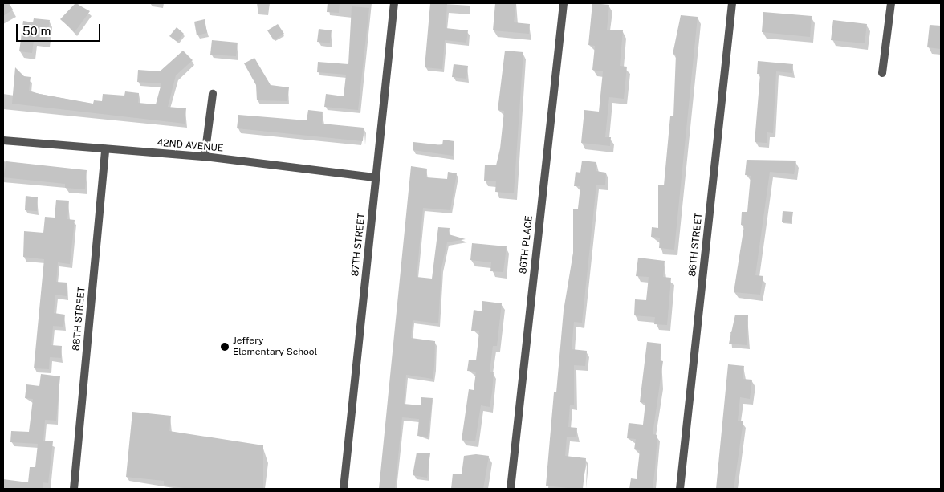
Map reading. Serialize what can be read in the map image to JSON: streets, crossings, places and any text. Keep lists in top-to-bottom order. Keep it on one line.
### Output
{"streets":{"street":["42ND AVENUE","87TH STREET","86TH PLACE","86TH STREET","88TH STREET"]},"crossings":[["42ND AVENUE","87TH STREET"],["42ND AVENUE","88TH STREET"]],"places":["Jeffery Elementary School"],"scale_bar":"50 m"}
